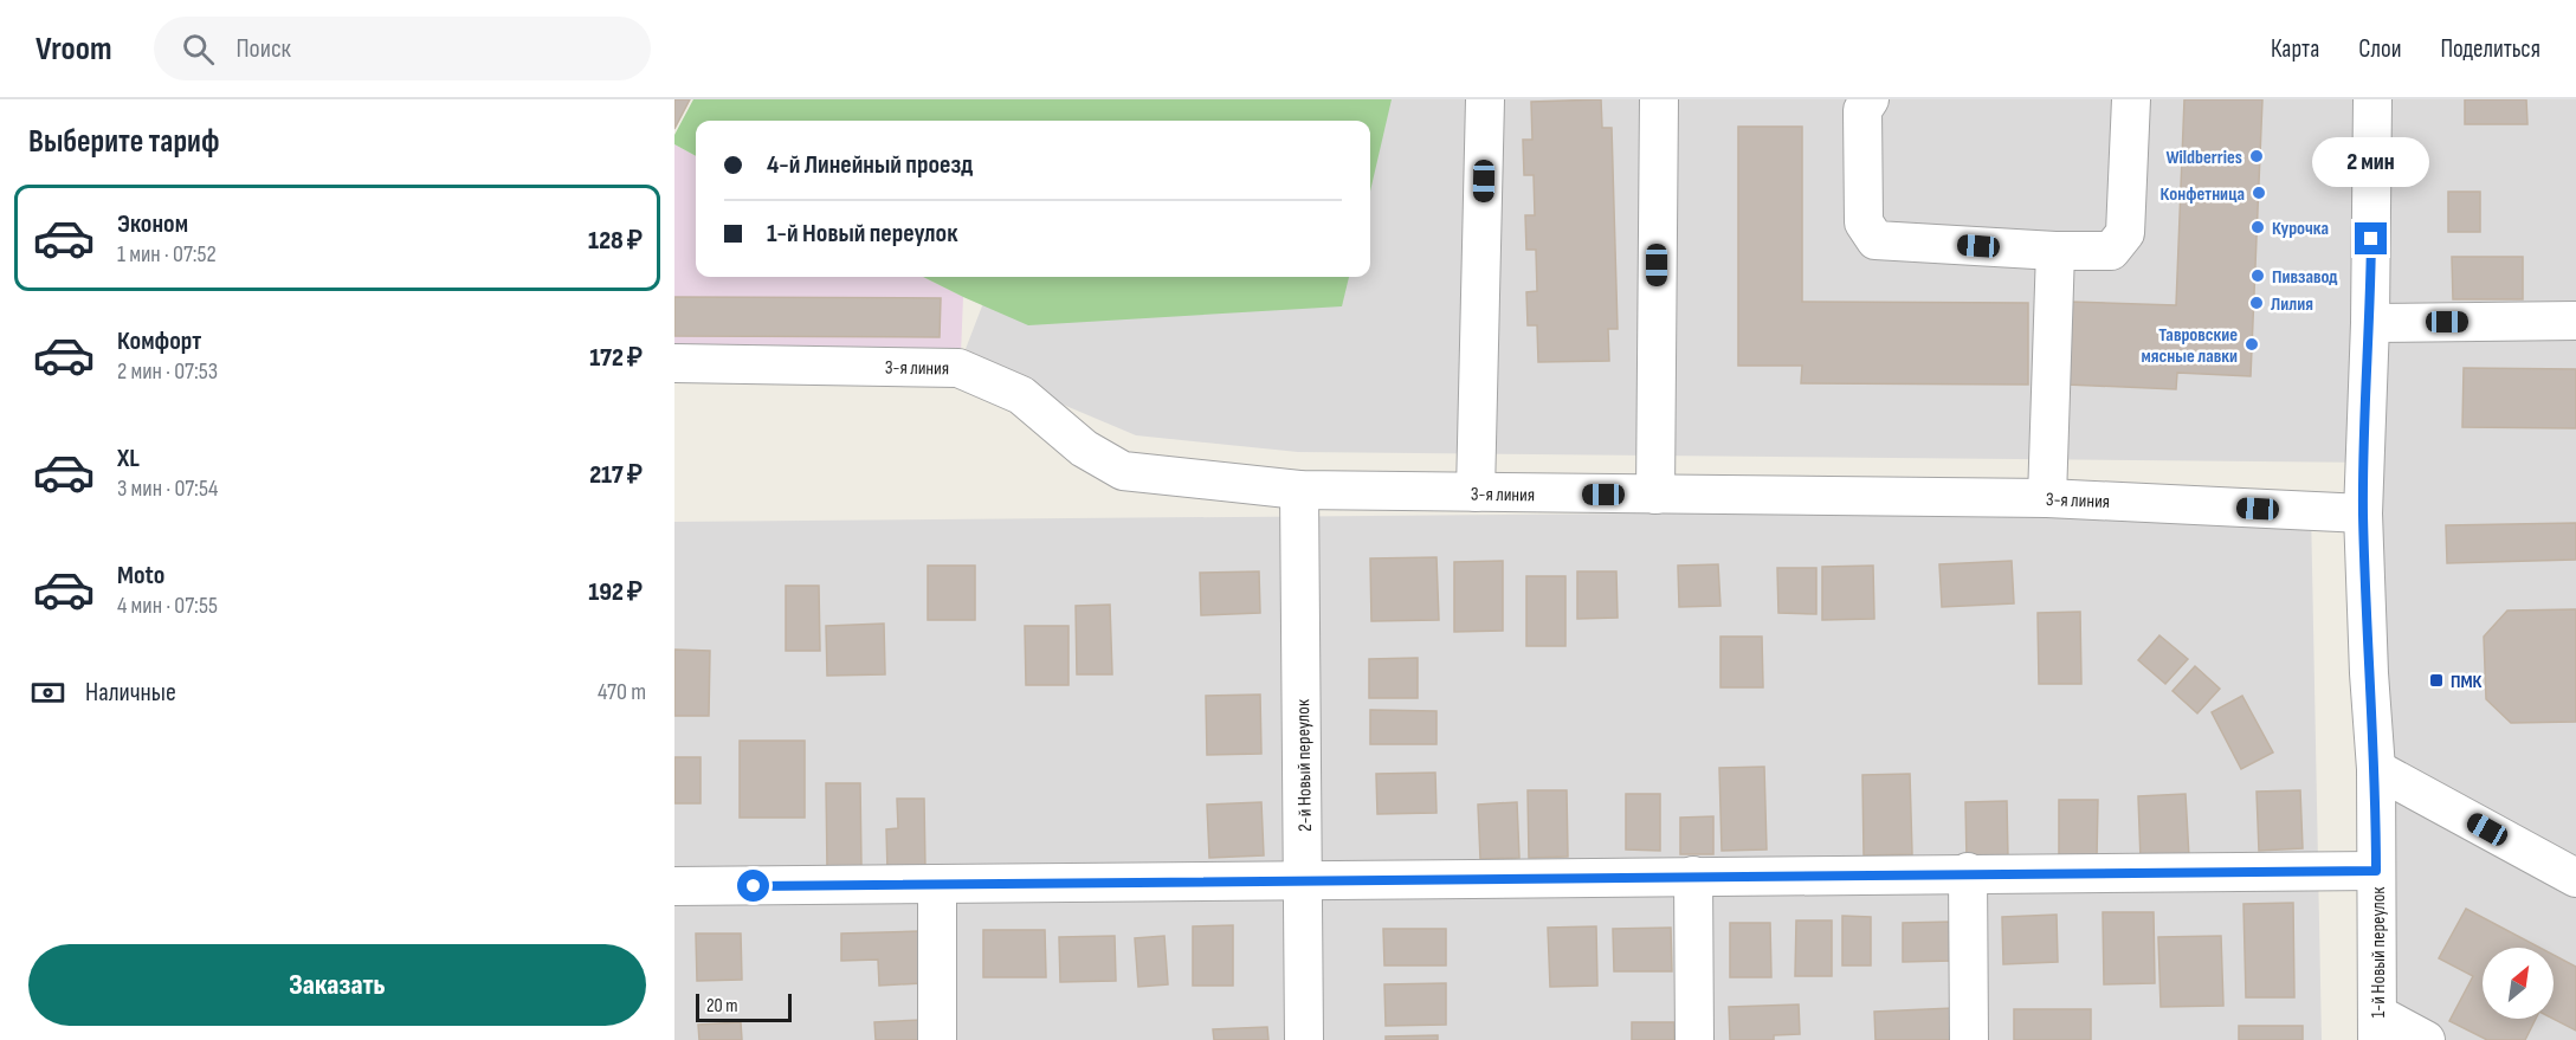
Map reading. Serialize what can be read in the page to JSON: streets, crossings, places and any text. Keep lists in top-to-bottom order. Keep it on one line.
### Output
{"streets":{"street":["3-я линия","2-й Новый переулок","1-й Новый переулок"]},"crossings":[["3-я линия","2-й Новый переулок"],["3-я линия","1-й Новый переулок"]],"places":{"other":["Wildberries","Конфетница","Курочка","Пивзавод","Лилия","Тавровские мясные лавки"],"transit":["ПМК"]},"scale_bar":"20 m","north":"top right","page":{"header":"Vroom","search":"Поиск","nav":["Карта","Слои","Поделиться"],"heading":"Выберите тариф","banner":["4-й Линейный проезд","1-й Новый переулок"],"bubble":"2 мин","list":[{"name":"Эконом","note":"1 мин · 07:52","value":"128 ₽"},{"name":"Комфорт","note":"2 мин · 07:53","value":"172 ₽"},{"name":"XL","note":"3 мин · 07:54","value":"217 ₽"},{"name":"Moto","note":"4 мин · 07:55","value":"192 ₽"}],"pay":["Наличные","470 m"],"buttons":"Заказать","scale":"20 m"}}
